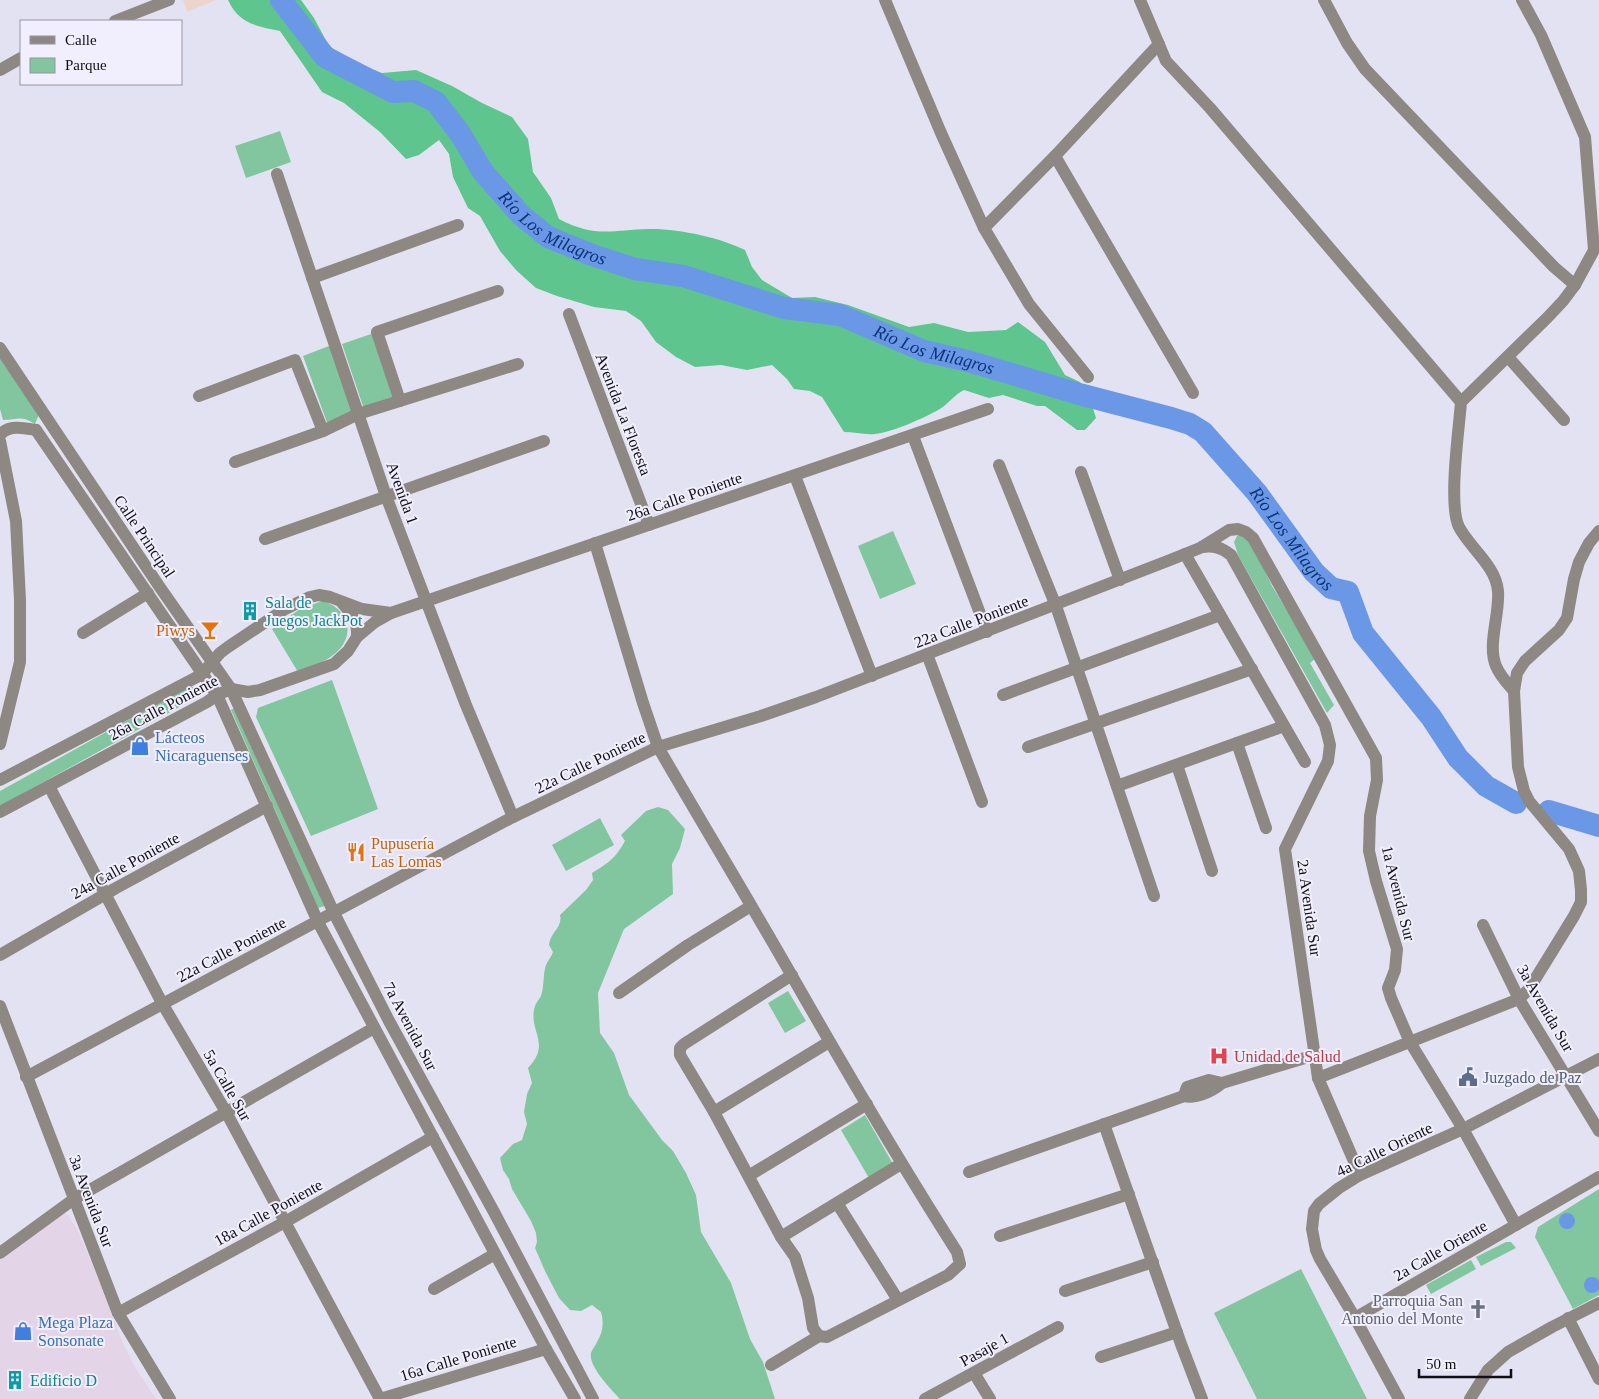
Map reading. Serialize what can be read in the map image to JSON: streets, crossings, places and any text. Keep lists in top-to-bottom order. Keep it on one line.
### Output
{"streets":{"street":["Avenida La Floresta","Avenida 1","26a Calle Poniente","Calle Principal","22a Calle Poniente","24a Calle Poniente","1a Avenida Sur","2a Avenida Sur","3a Avenida Sur","7a Avenida Sur","5a Calle Sur","4a Calle Oriente","18a Calle Poniente","2a Calle Oriente","Pasaje 1","16a Calle Poniente"]},"crossings":[["Avenida La Floresta","26a Calle Poniente"],["Avenida 1","26a Calle Poniente"],["Avenida 1","22a Calle Poniente"],["26a Calle Poniente","Calle Principal"],["26a Calle Poniente","7a Avenida Sur"],["26a Calle Poniente","5a Calle Sur"],["Calle Principal","7a Avenida Sur"],["22a Calle Poniente","3a Avenida Sur"],["22a Calle Poniente","7a Avenida Sur"],["22a Calle Poniente","5a Calle Sur"],["24a Calle Poniente","7a Avenida Sur"],["24a Calle Poniente","5a Calle Sur"],["1a Avenida Sur","4a Calle Oriente"],["1a Avenida Sur","2a Calle Oriente"],["2a Avenida Sur","4a Calle Oriente"],["3a Avenida Sur","4a Calle Oriente"],["3a Avenida Sur","18a Calle Poniente"],["7a Avenida Sur","18a Calle Poniente"],["7a Avenida Sur","16a Calle Poniente"],["5a Calle Sur","18a Calle Poniente"],["5a Calle Sur","16a Calle Poniente"],["4a Calle Oriente","2a Calle Oriente"]],"water":["Río Los Milagros"],"places":{"building":["Sala de Juegos JackPot","Edificio D"],"bar":["Piwys"],"shop":["Lácteos Nicaraguenses","Mega Plaza Sonsonate"],"restaurant":["Pupusería Las Lomas"],"hospital":["Unidad de Salud"],"public building":["Juzgado de Paz"],"church":["Parroquia San Antonio del Monte"]},"legend":["Calle","Parque"],"scale_bar":"50 m"}
